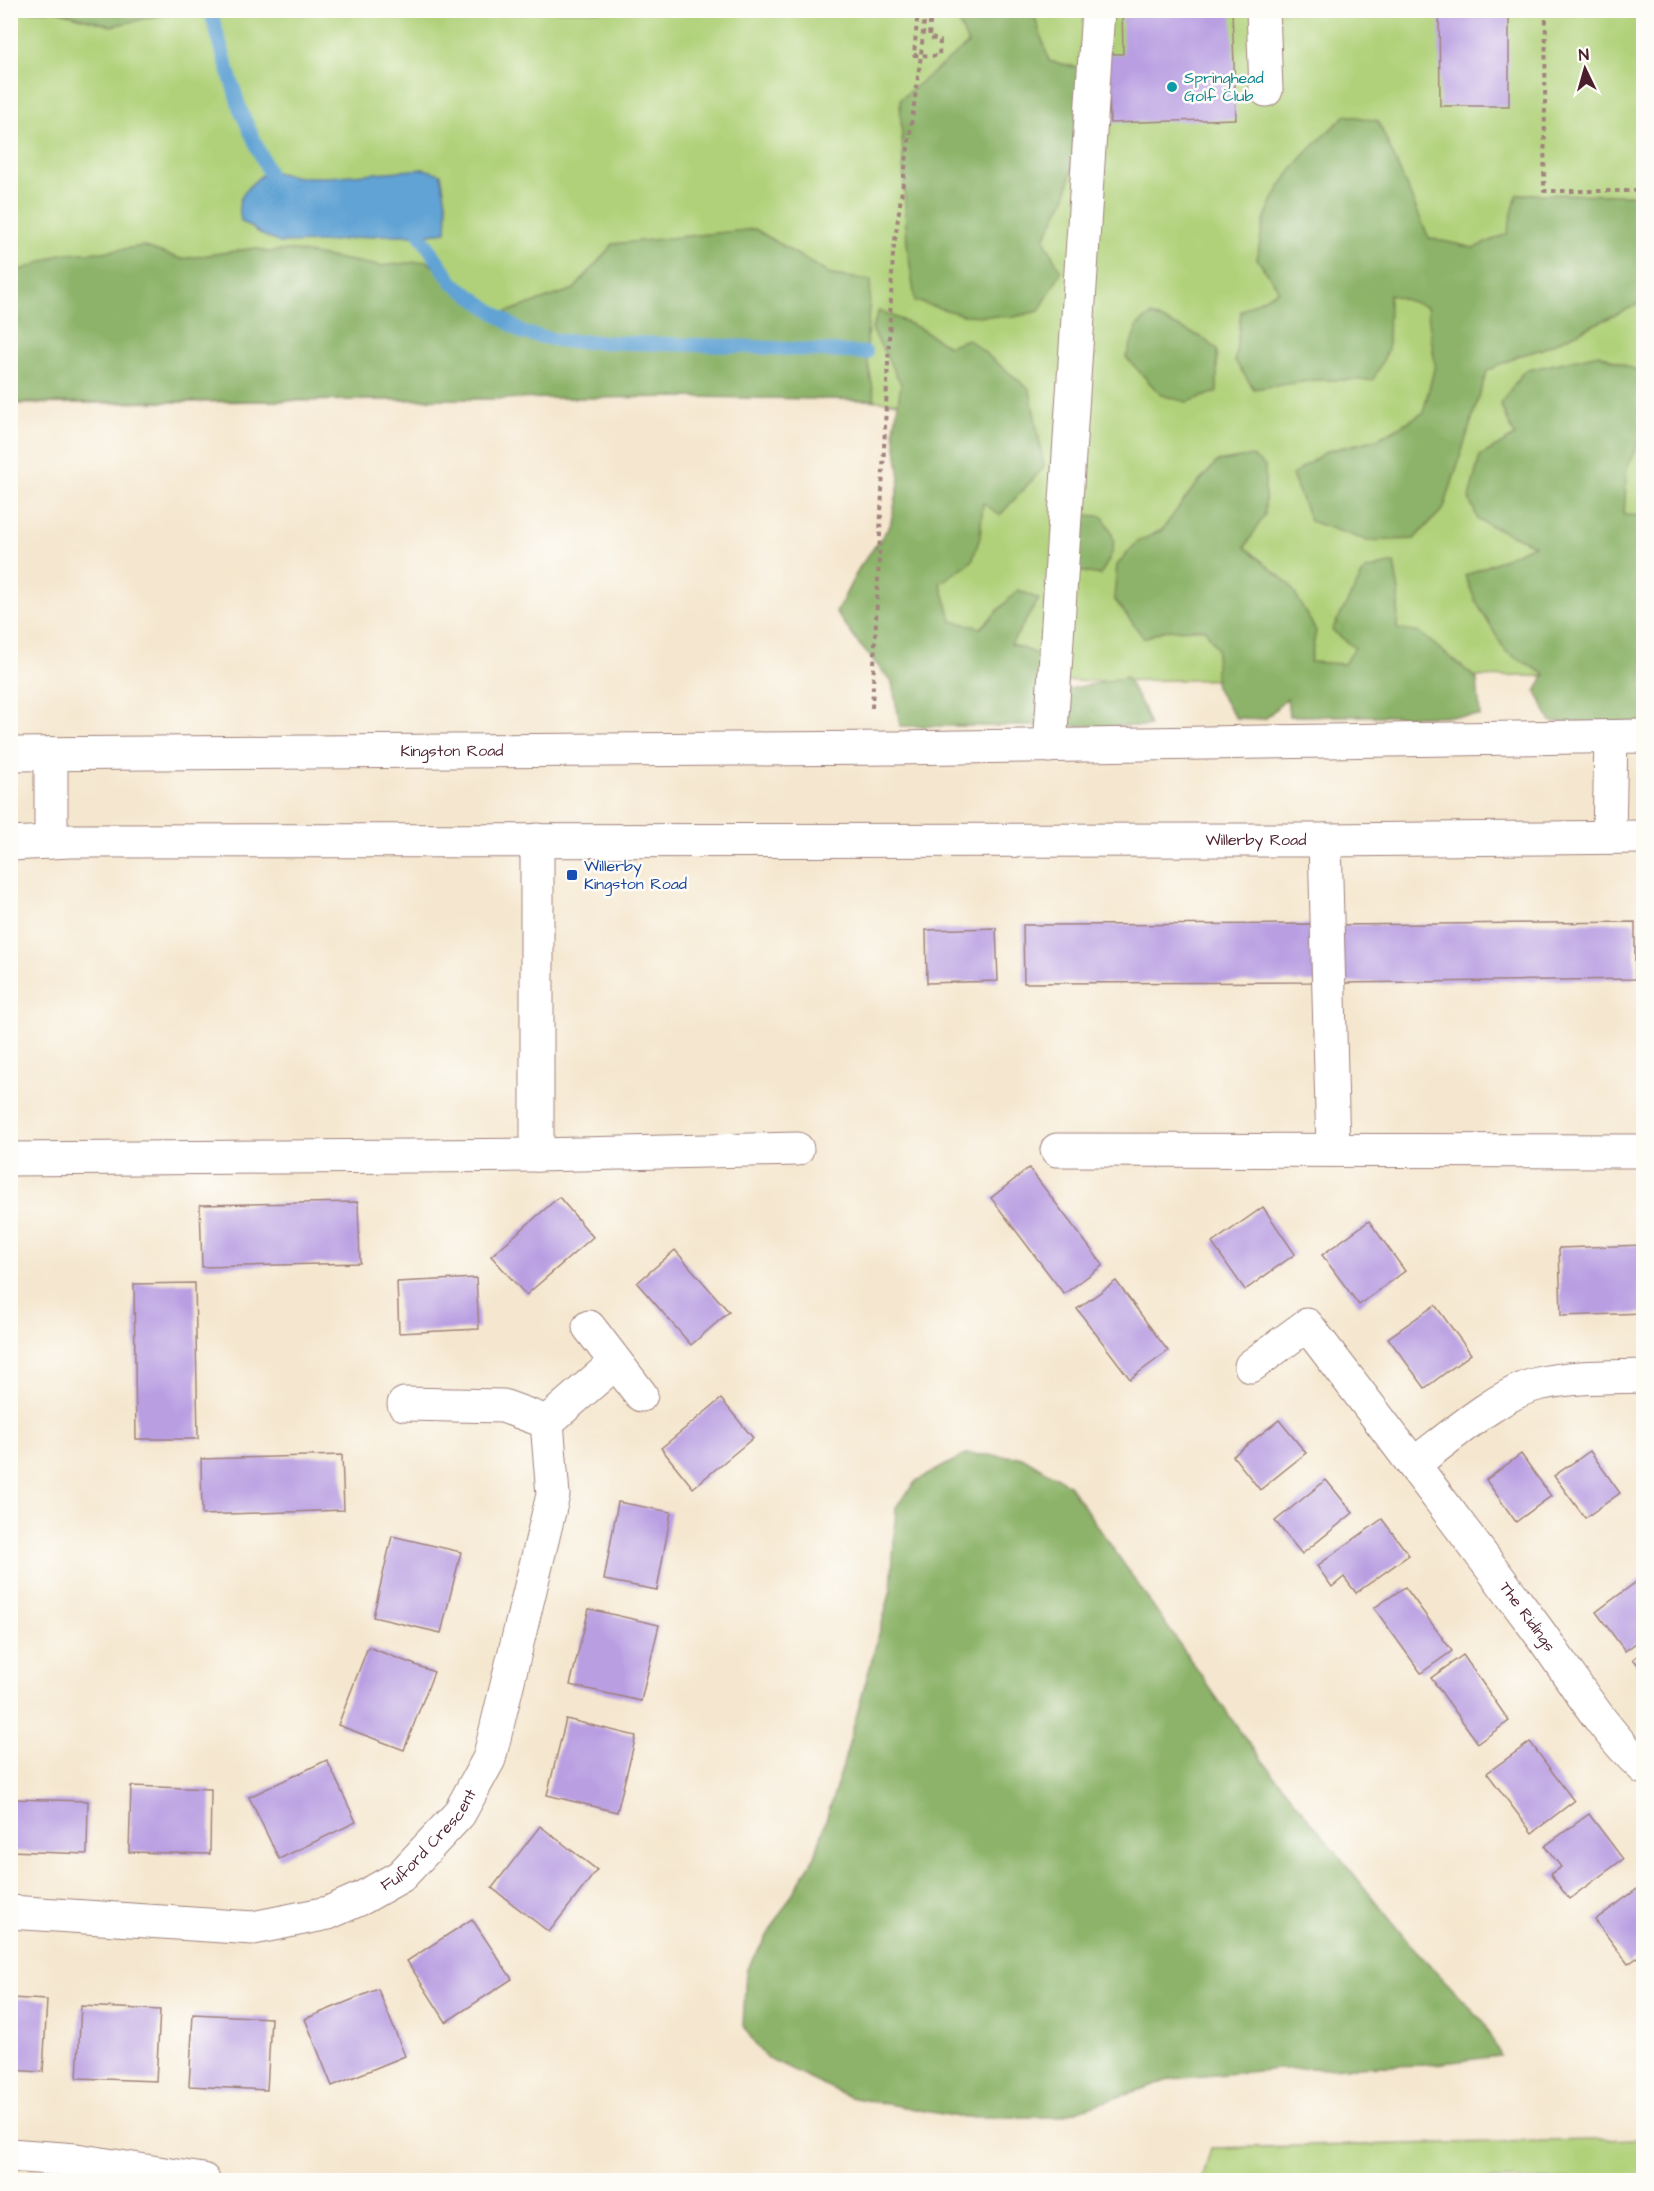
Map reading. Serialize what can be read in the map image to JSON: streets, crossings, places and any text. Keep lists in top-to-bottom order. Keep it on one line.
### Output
{"streets":{"street":["Kingston Road","Willerby Road","The Ridings","Fulford Crescent"]},"places":{"other":["Springhead Golf Club"],"transit":["Willerby Kingston Road"]},"north":"top"}
